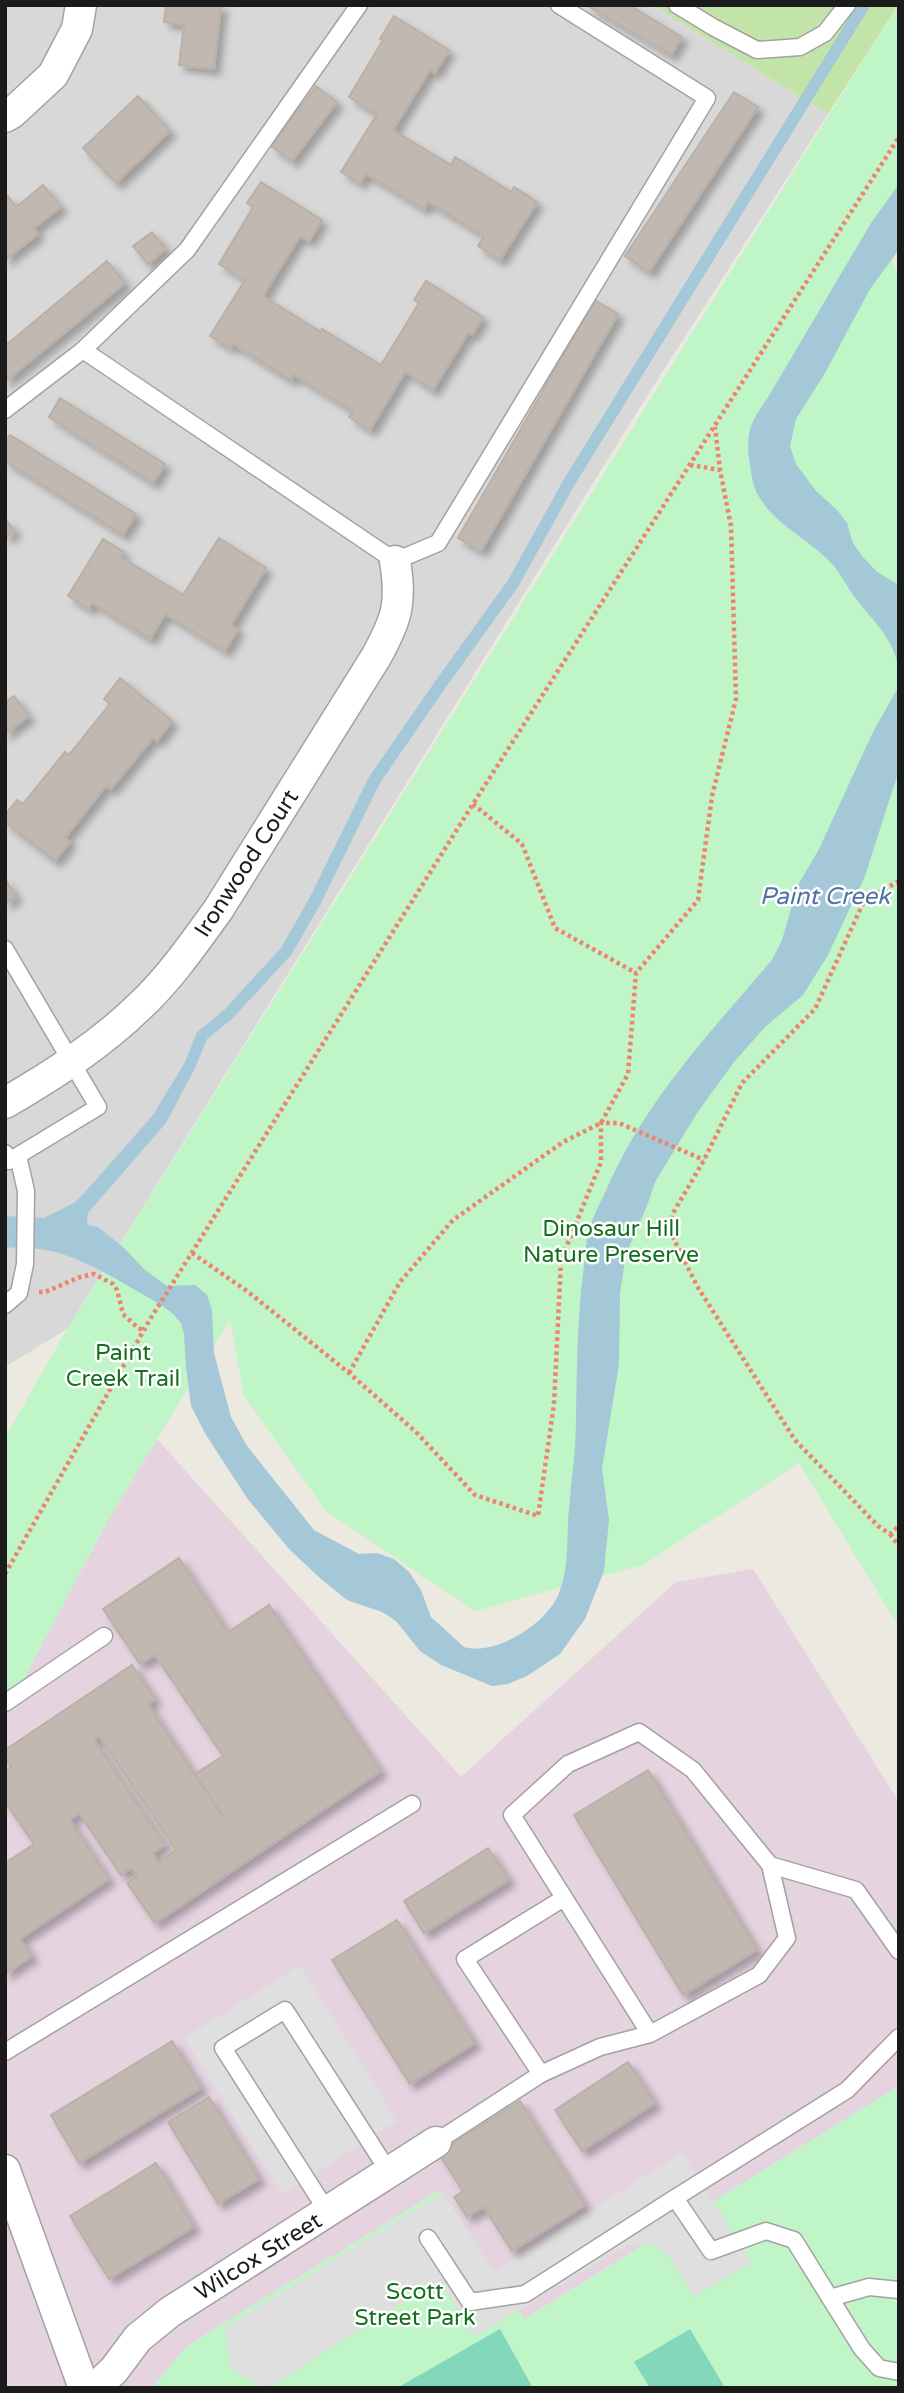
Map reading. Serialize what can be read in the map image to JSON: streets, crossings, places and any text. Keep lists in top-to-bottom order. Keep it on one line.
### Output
{"streets":{"street":["Ironwood Court","Wilcox Street"]},"water":["Paint Creek"],"parks":["Dinosaur Hill Nature Preserve","Paint Creek Trail","Scott Street Park"]}
